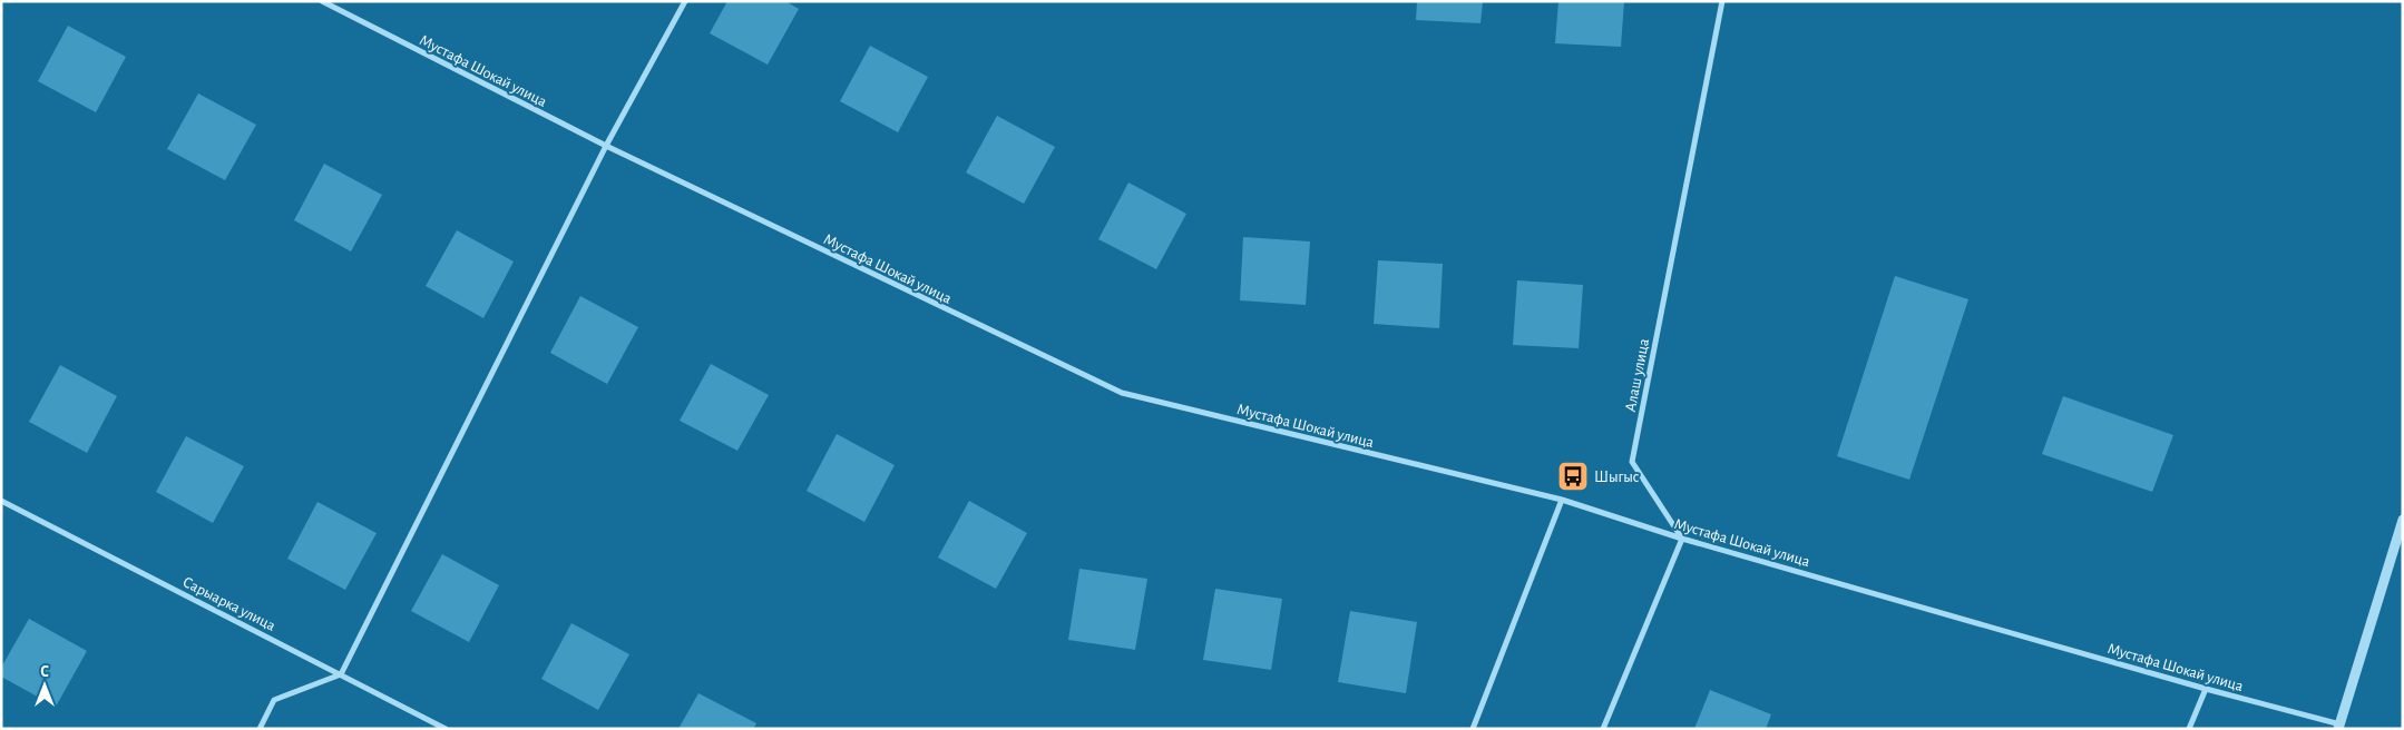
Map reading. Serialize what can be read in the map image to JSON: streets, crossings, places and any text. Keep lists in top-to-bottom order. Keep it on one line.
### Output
{"streets":{"street":["Мустафа Шокай улица","Алаш улица","Сарыарка улица"]},"crossings":[["Мустафа Шокай улица","Алаш улица"]],"places":{"bus stop":["Шыгыс"]},"north":"top"}
